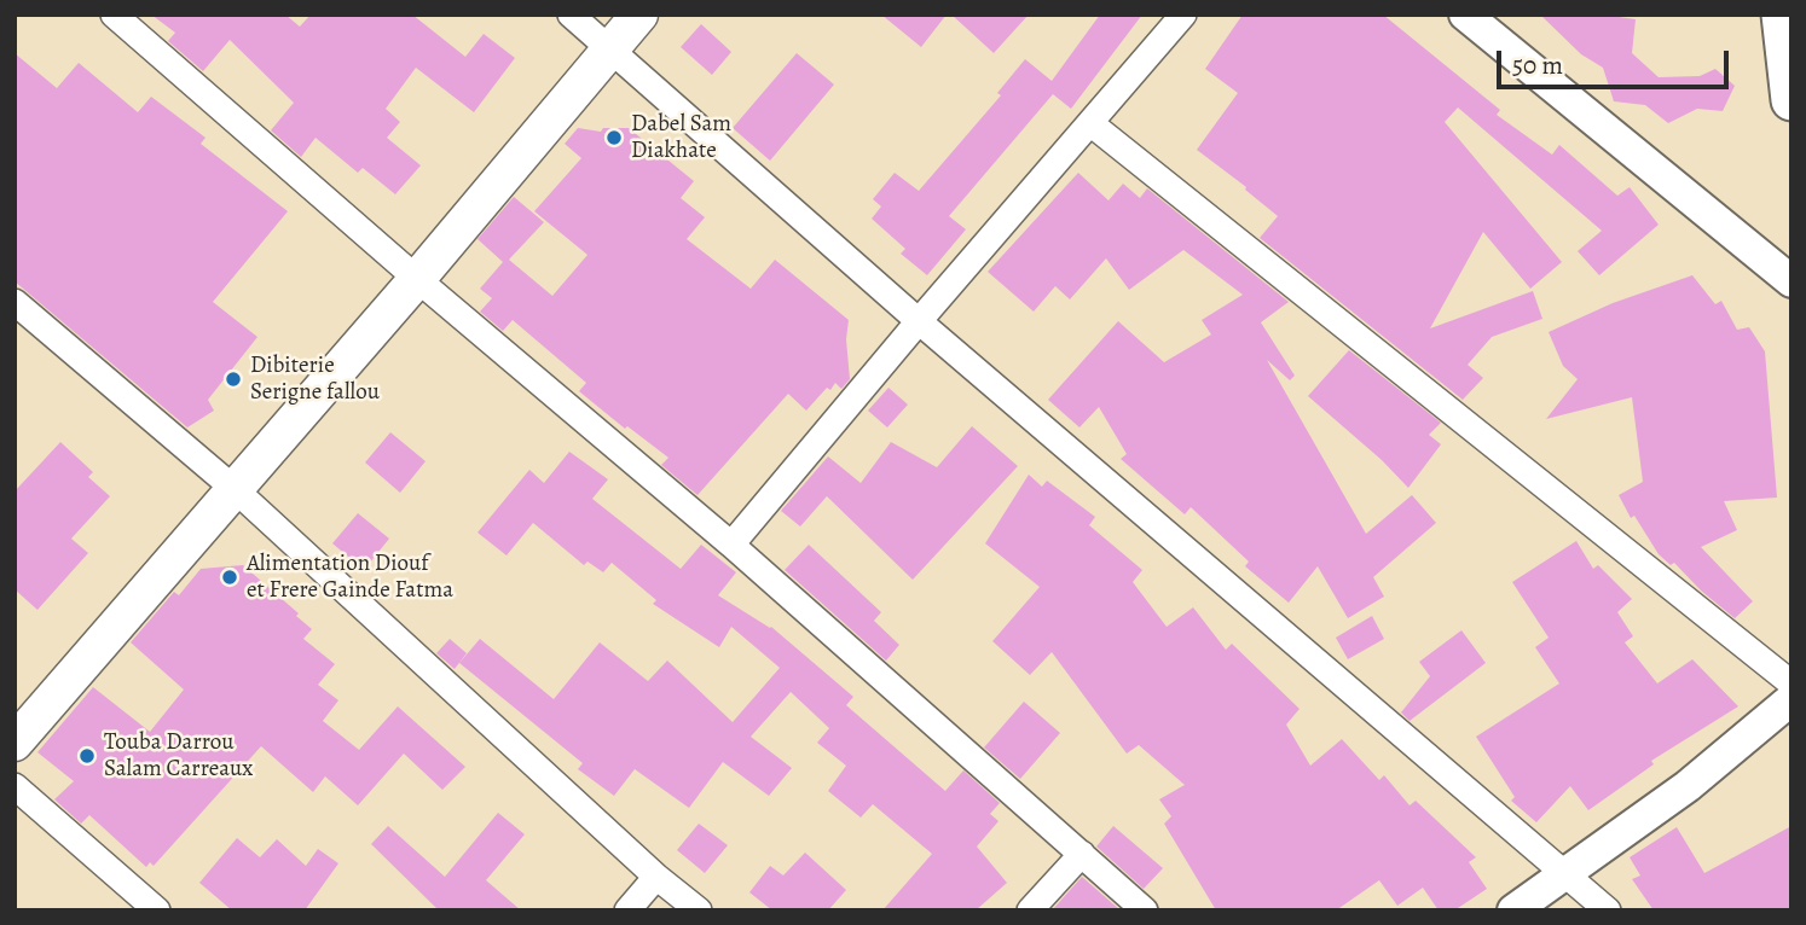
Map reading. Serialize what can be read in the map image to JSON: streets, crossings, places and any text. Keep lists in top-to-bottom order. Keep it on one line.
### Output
{"places":["Dabel Sam Diakhate","Dibiterie Serigne fallou","Alimentation Diouf et Frere Gainde Fatma","Touba Darrou Salam Carreaux"],"scale_bar":"50 m"}
